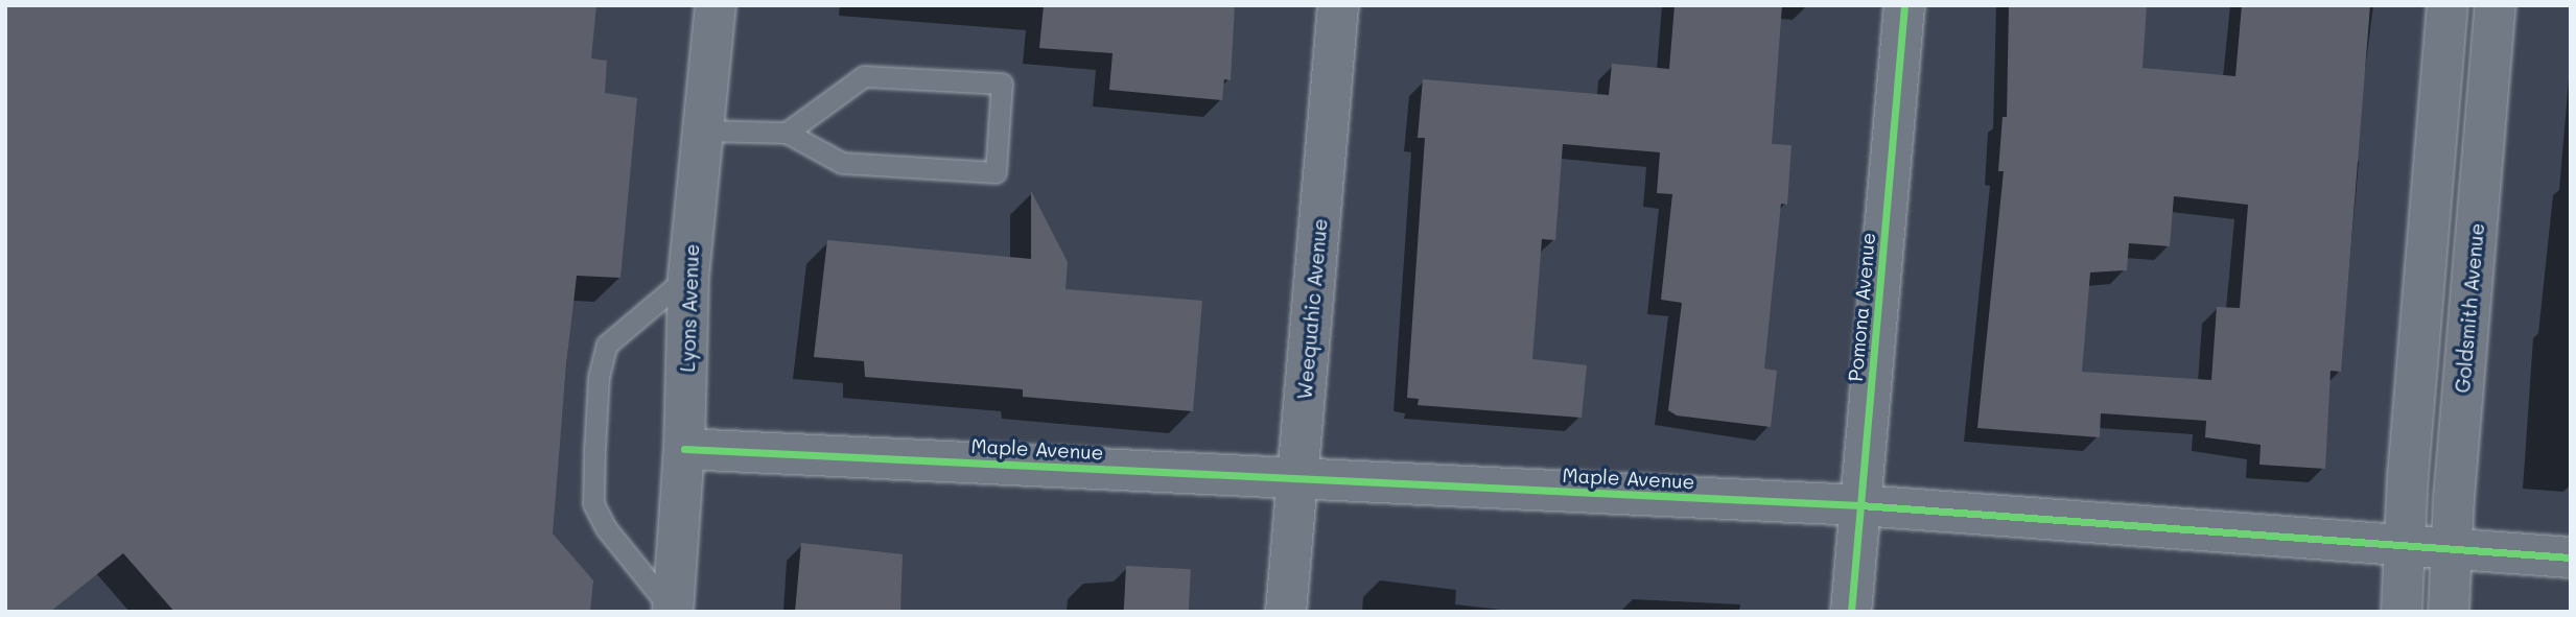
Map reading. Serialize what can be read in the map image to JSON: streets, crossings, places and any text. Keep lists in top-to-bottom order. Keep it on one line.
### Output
{"streets":{"street":["Pomona Avenue","Lyons Avenue","Goldsmith Avenue","Weequahic Avenue","Maple Avenue"]},"crossings":[["Pomona Avenue","Maple Avenue"],["Lyons Avenue","Maple Avenue"],["Goldsmith Avenue","Maple Avenue"],["Weequahic Avenue","Maple Avenue"]]}
